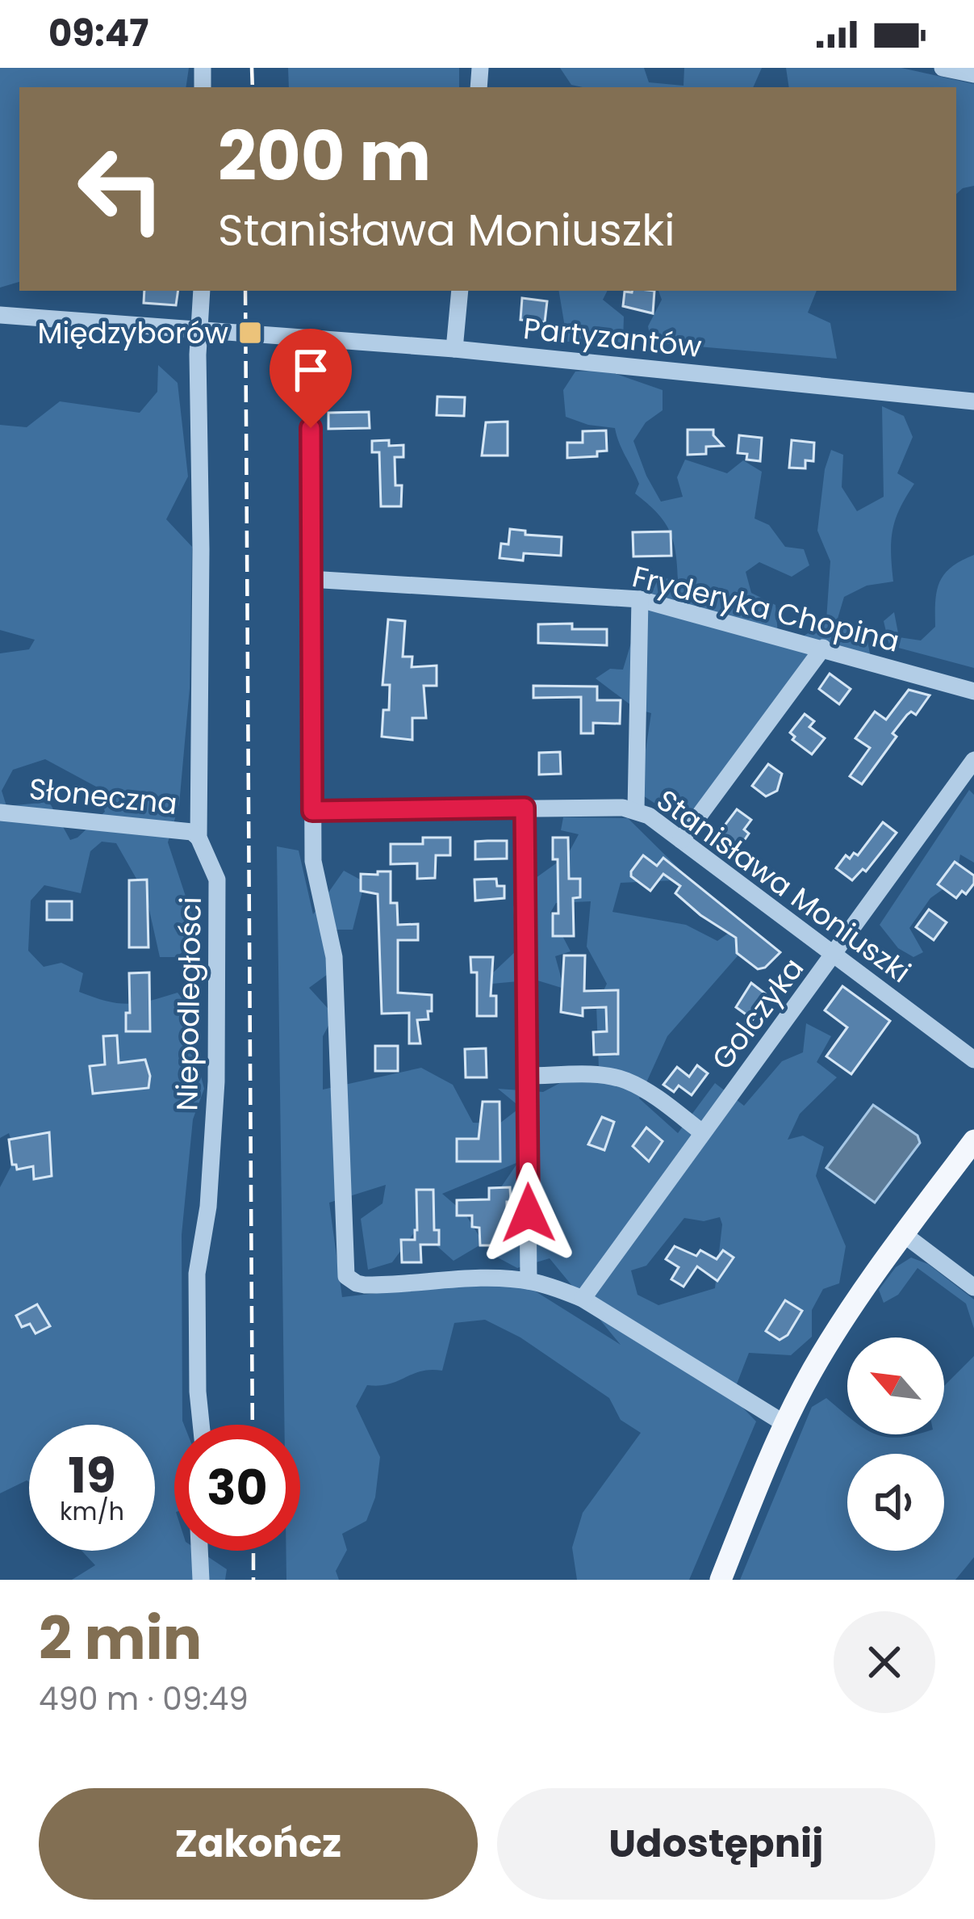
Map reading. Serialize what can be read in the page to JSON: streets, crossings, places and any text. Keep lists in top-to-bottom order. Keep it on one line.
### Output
{"streets":{"street":["Partyzantów","Fryderyka Chopina","Słoneczna","Stanisława Moniuszki","Niepodległości","Golczyka"]},"crossings":[["Partyzantów","Niepodległości"],["Słoneczna","Niepodległości"],["Stanisława Moniuszki","Golczyka"]],"places":{"transit":["Międzyborów"]},"north":"top left","page":{"status":"09:47","turn":["200 m","Stanisława Moniuszki"],"speed":"19 km/h","limit":"30","heading":["2 min","490 m · 09:49"],"buttons":["Zakończ","Udostępnij"]}}
